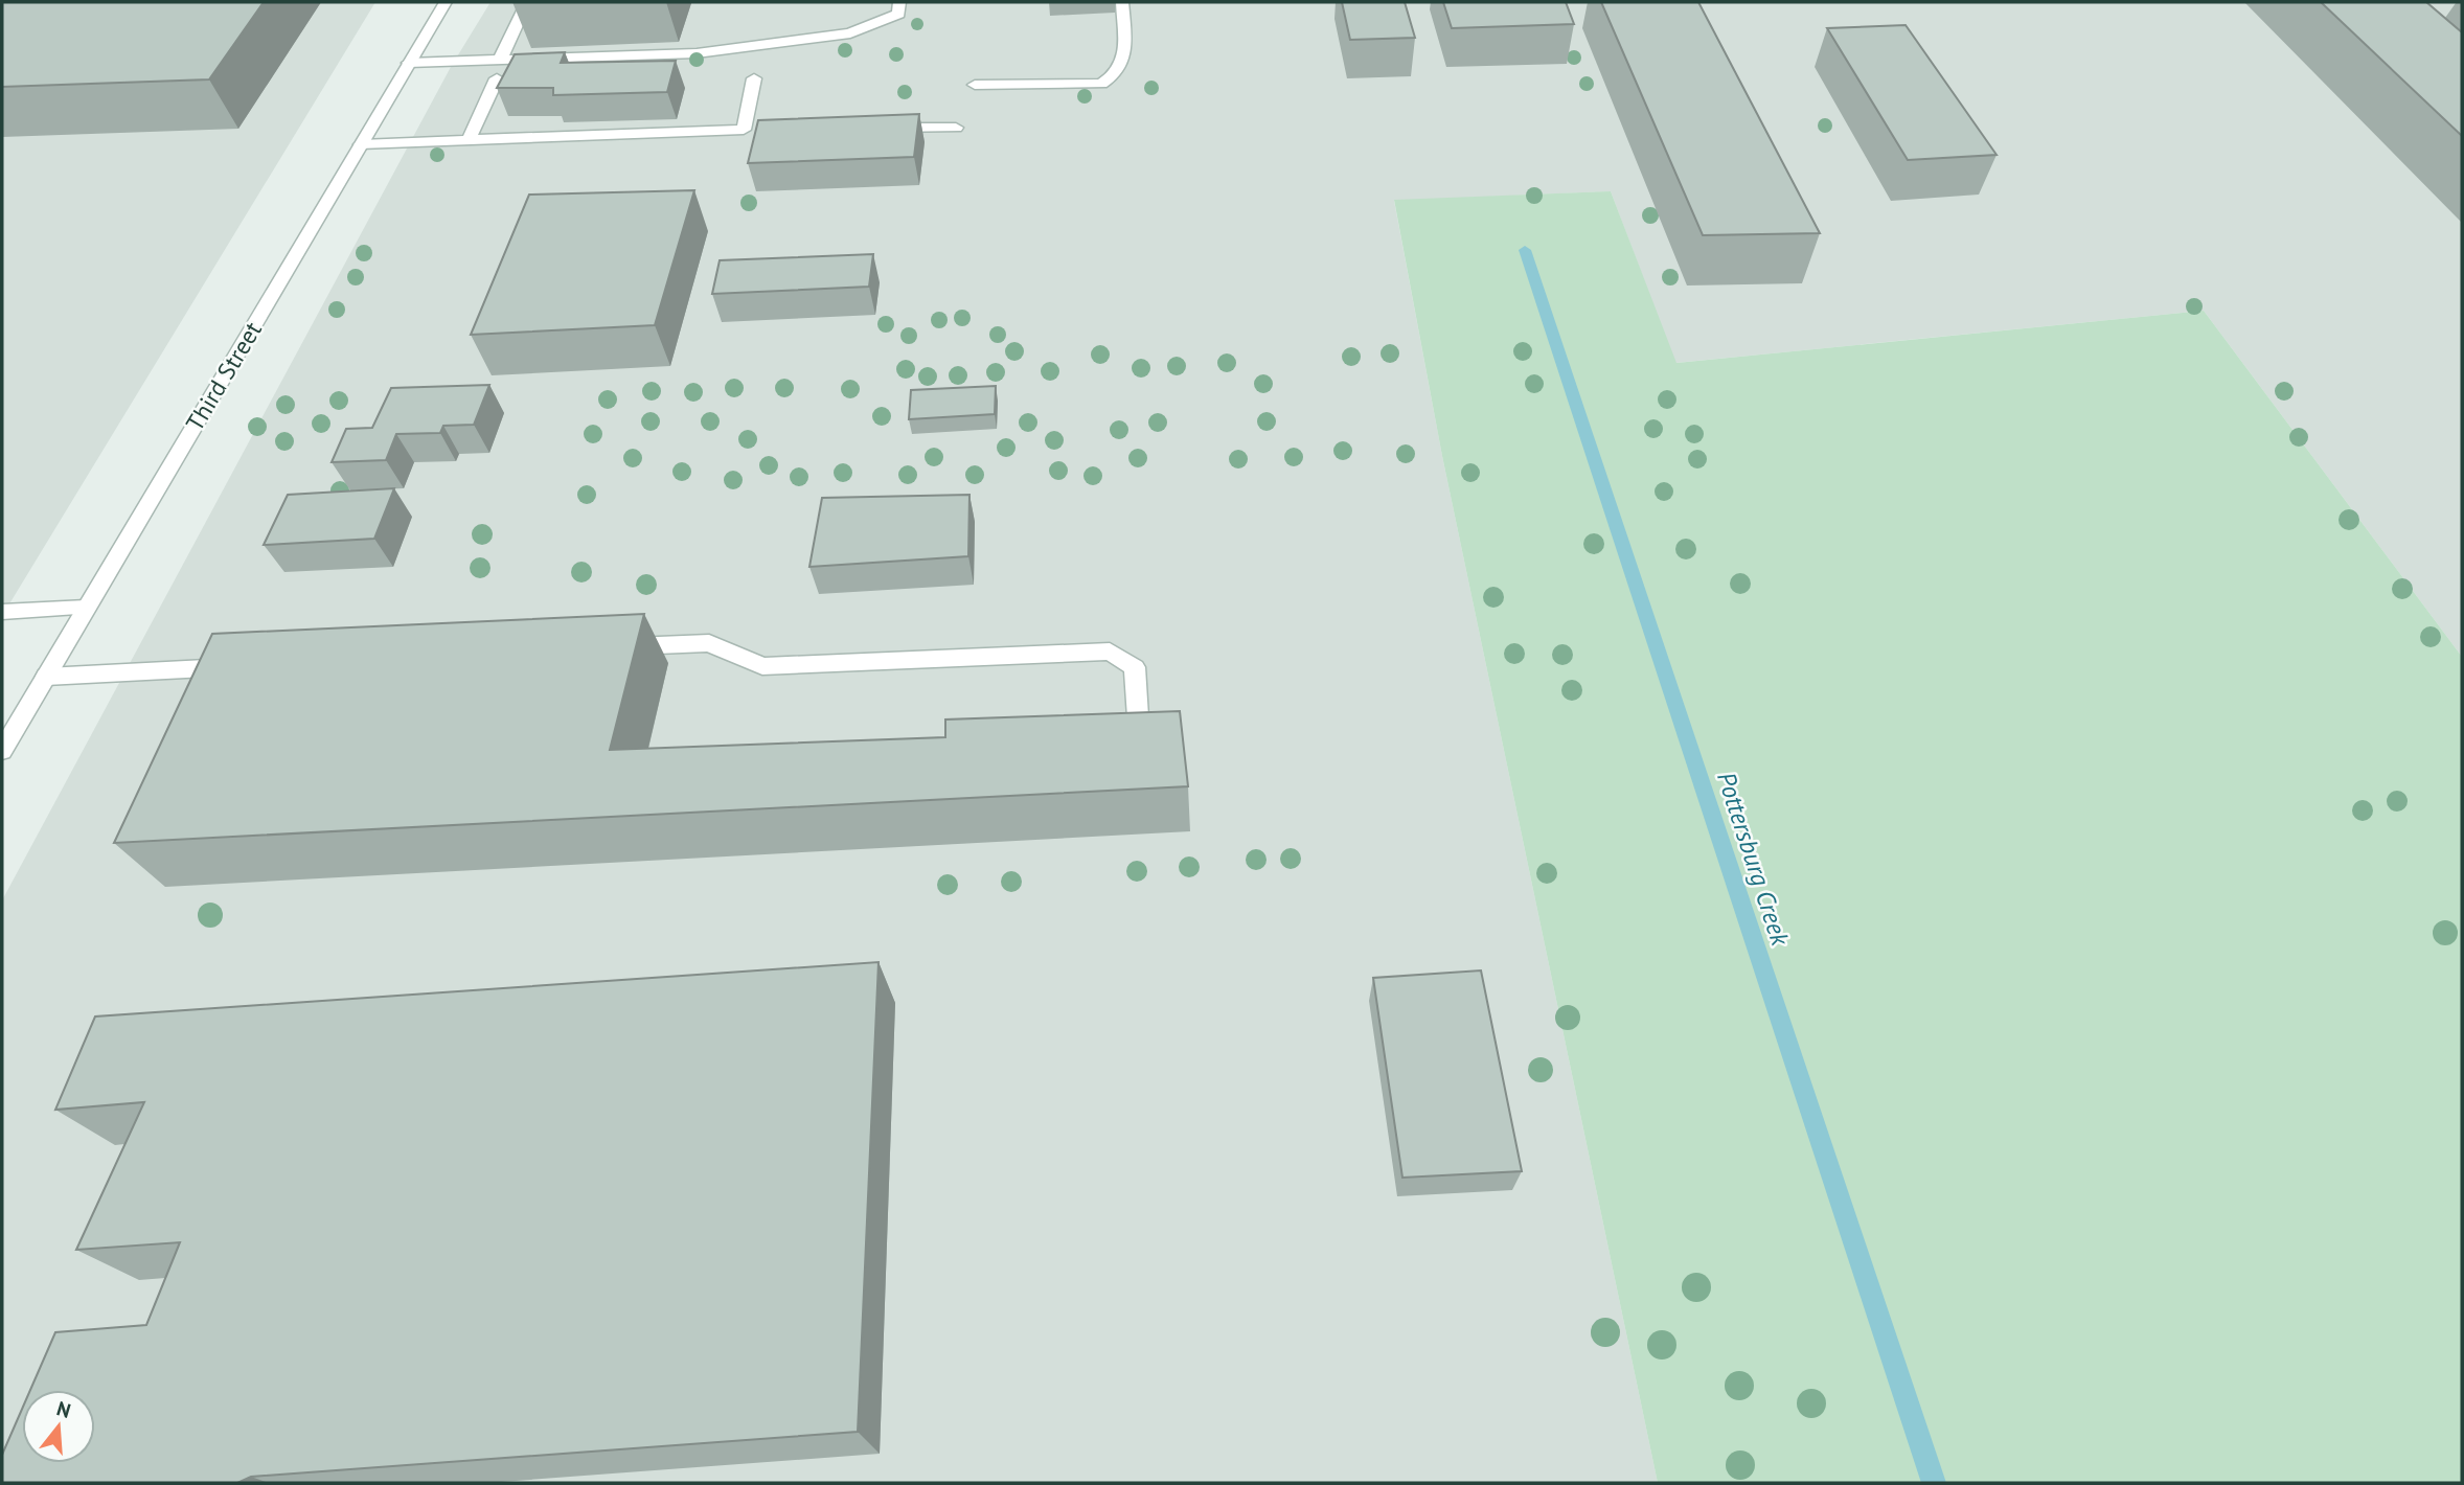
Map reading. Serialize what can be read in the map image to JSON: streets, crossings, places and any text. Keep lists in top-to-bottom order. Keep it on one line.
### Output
{"streets":{"street":["Third Street"]},"water":["Pottersburg Creek"],"north":"top"}
